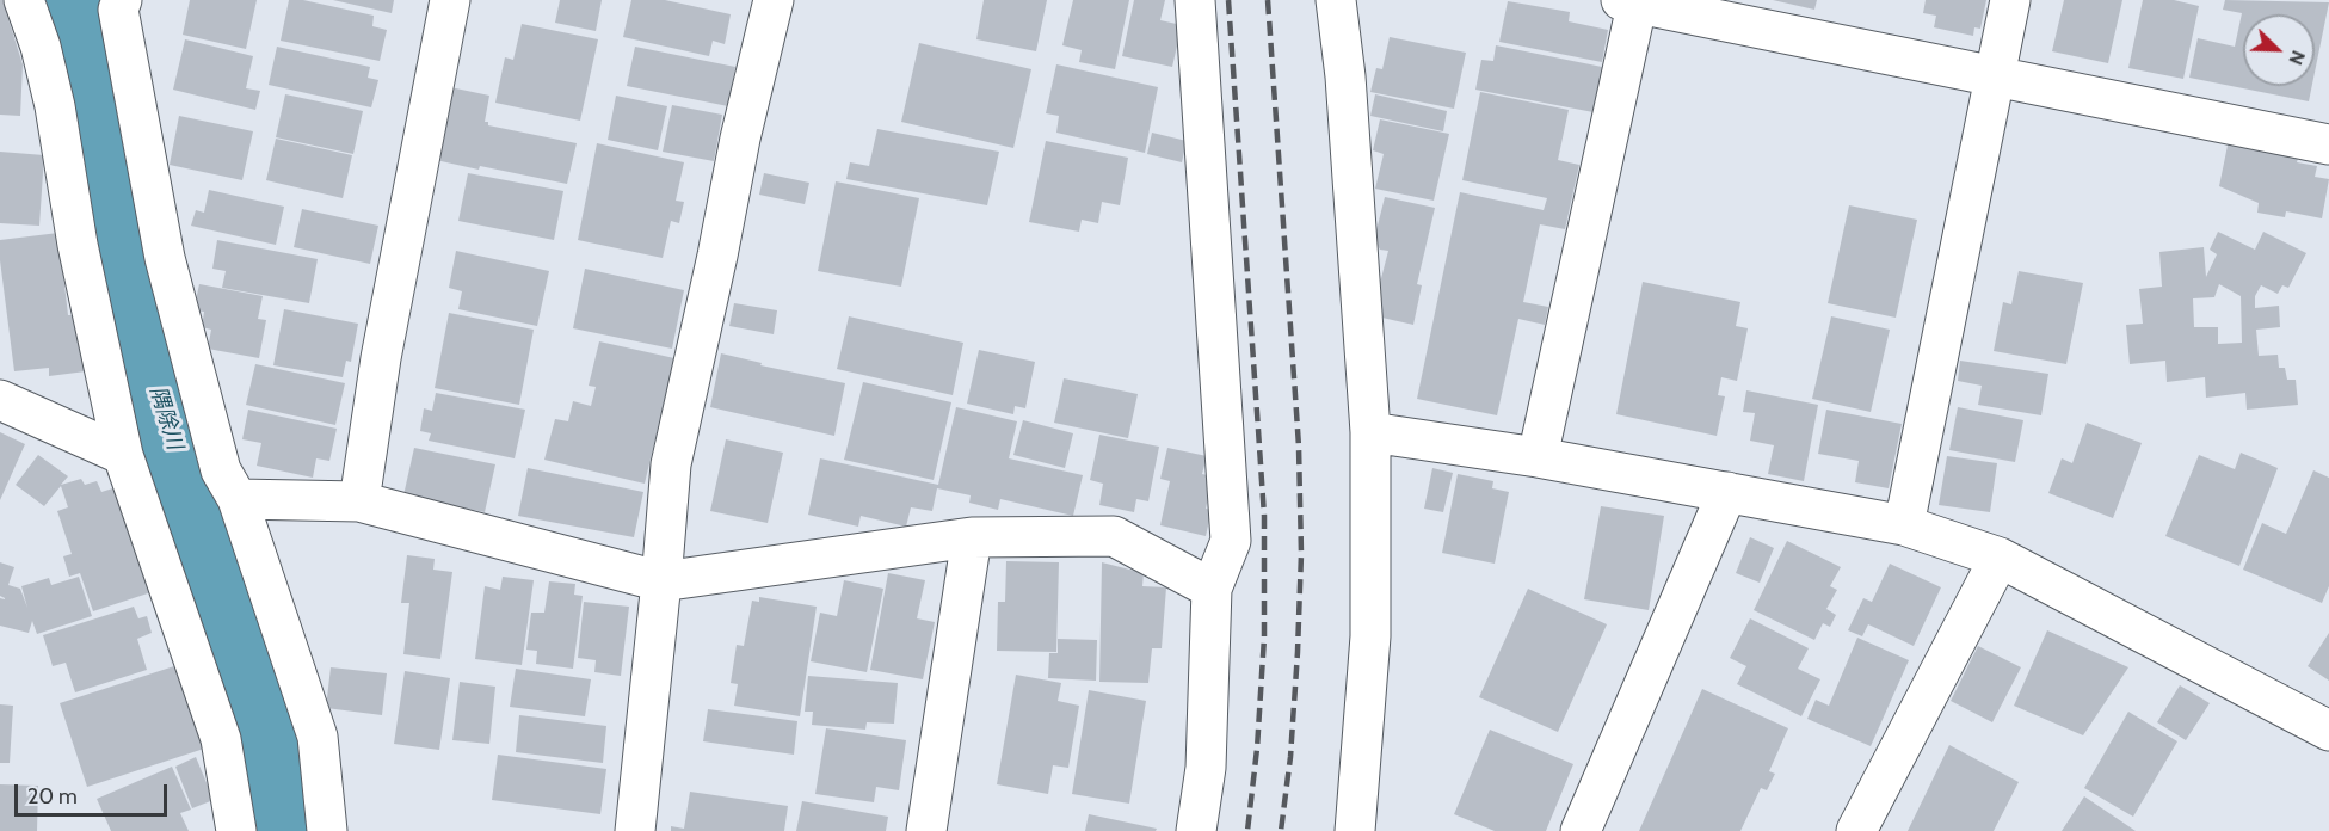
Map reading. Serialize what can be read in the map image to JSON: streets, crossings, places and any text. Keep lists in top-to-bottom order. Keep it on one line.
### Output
{"water":["隅除川"],"scale_bar":"20 m","north":"bottom right"}
